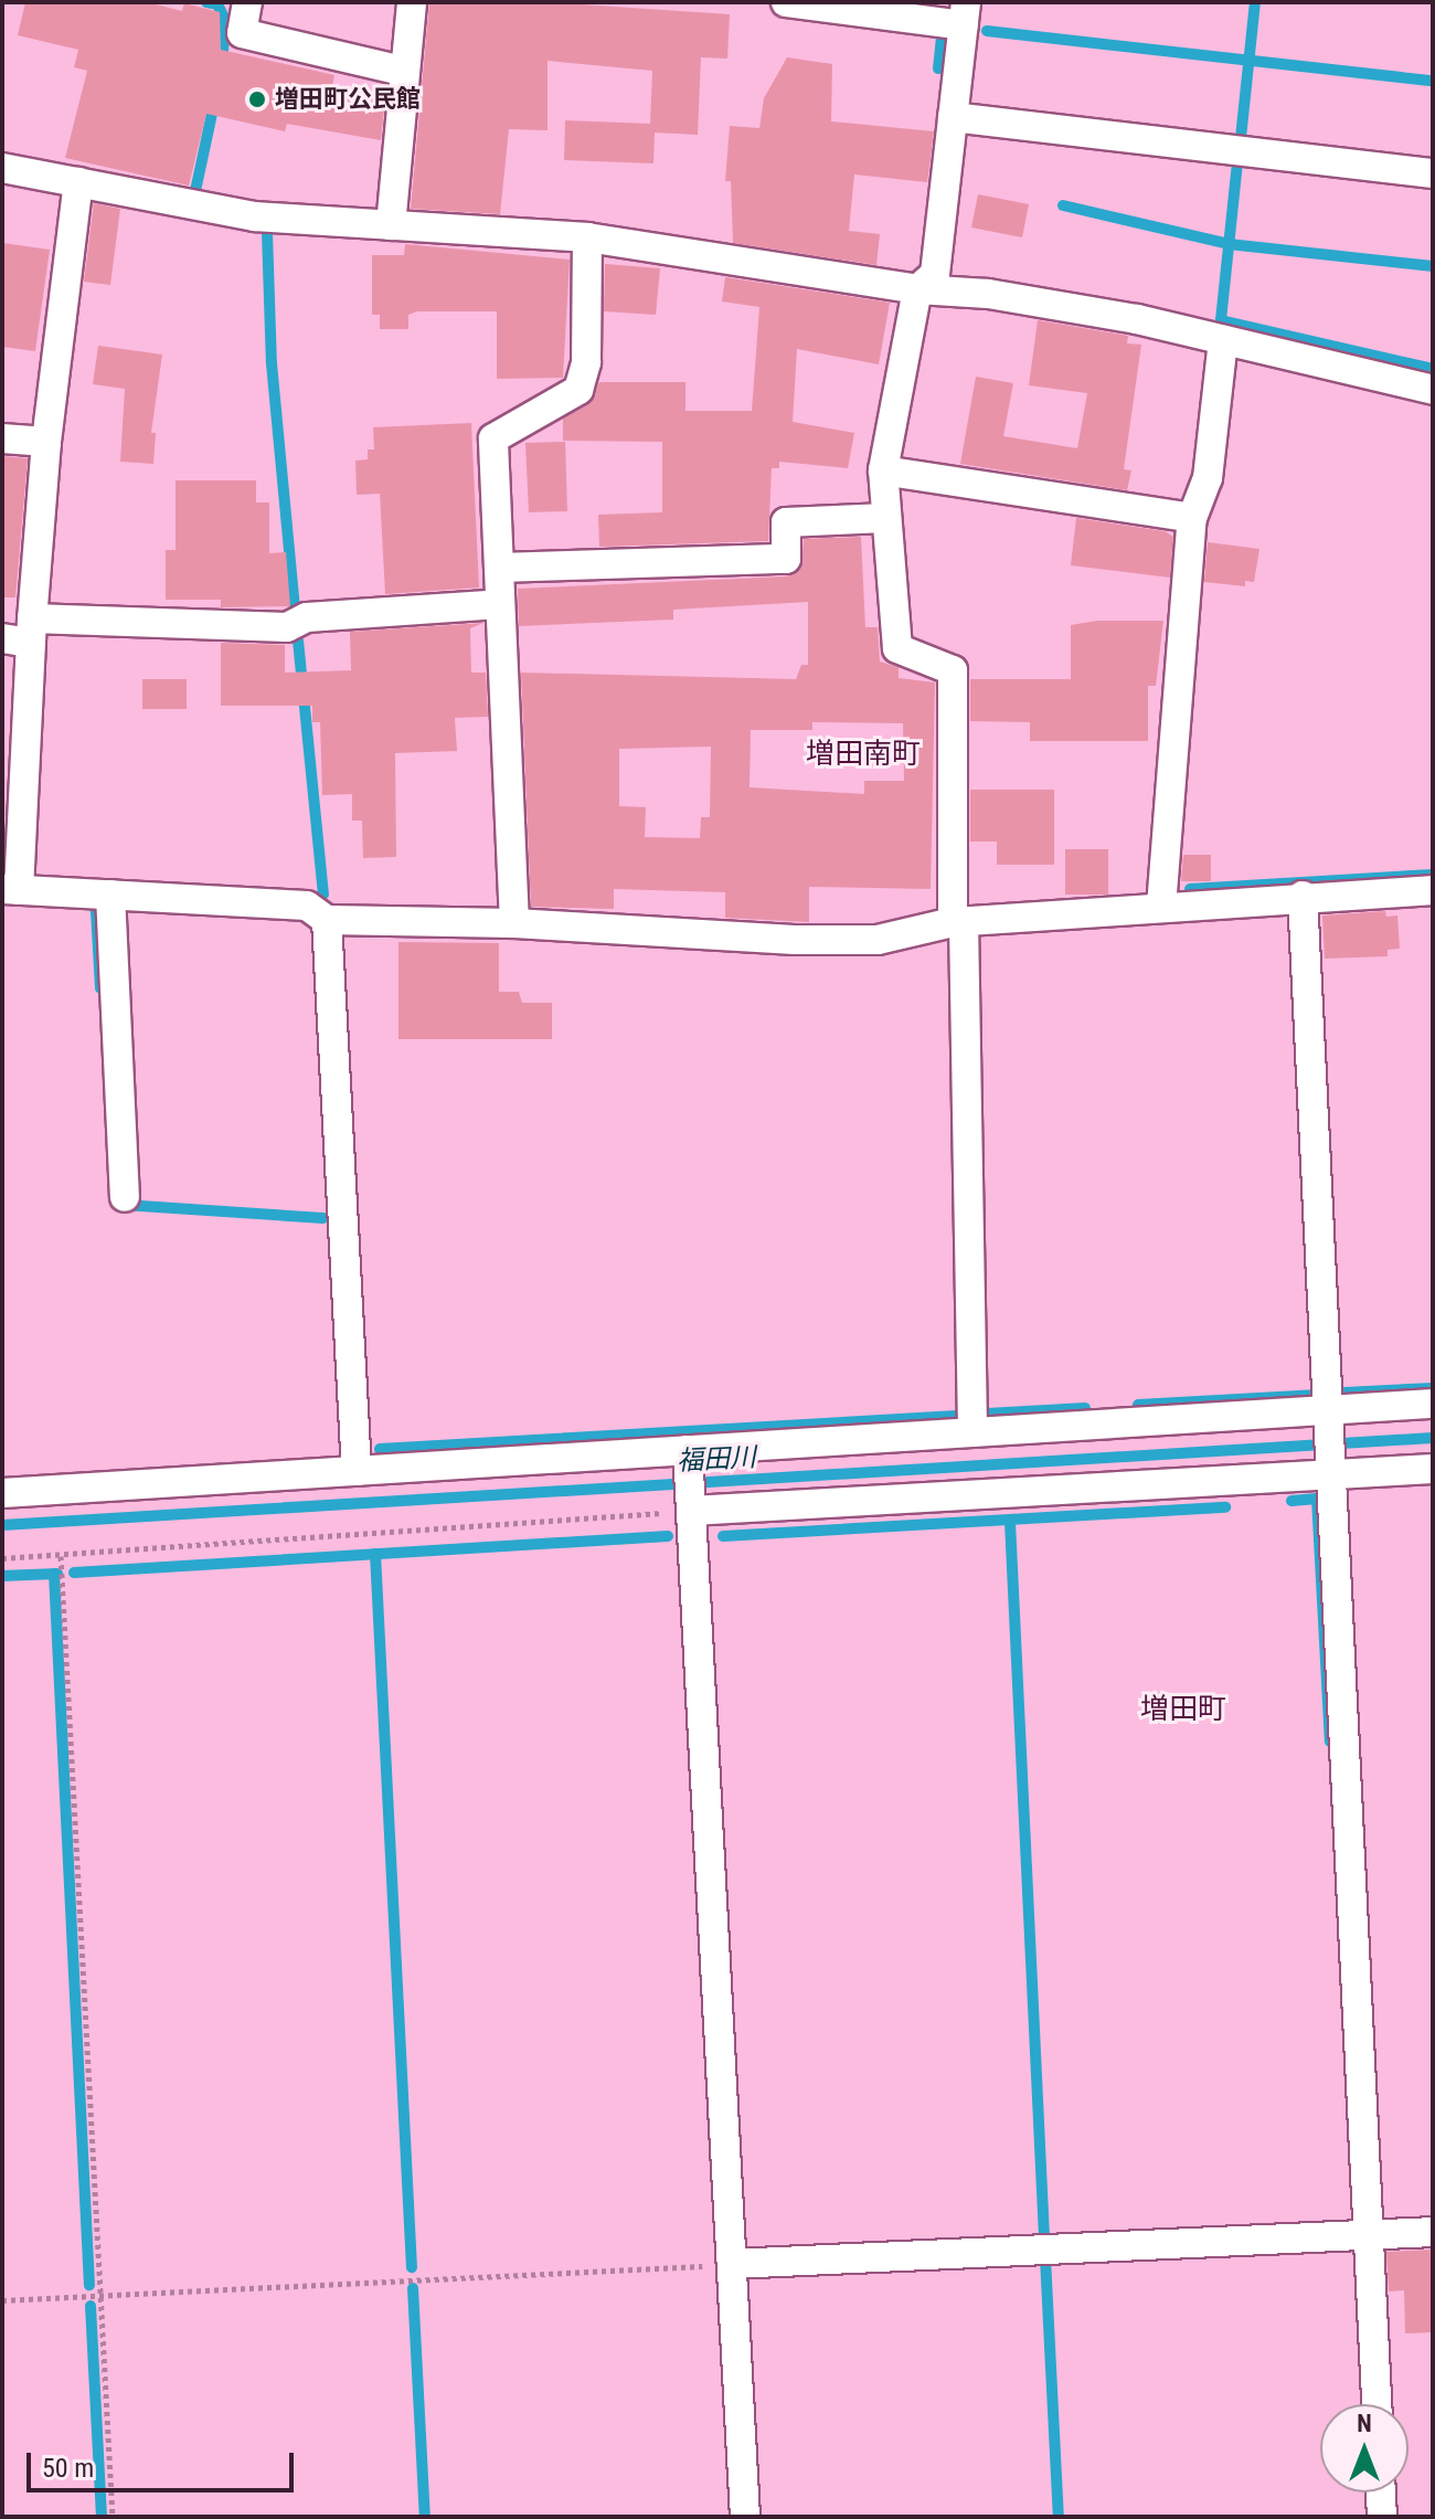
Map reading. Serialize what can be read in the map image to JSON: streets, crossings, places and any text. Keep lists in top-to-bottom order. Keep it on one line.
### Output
{"districts":["増田南町","増田町"],"water":["福田川"],"places":["増田町公民館"],"scale_bar":"50 m","north":"top"}
